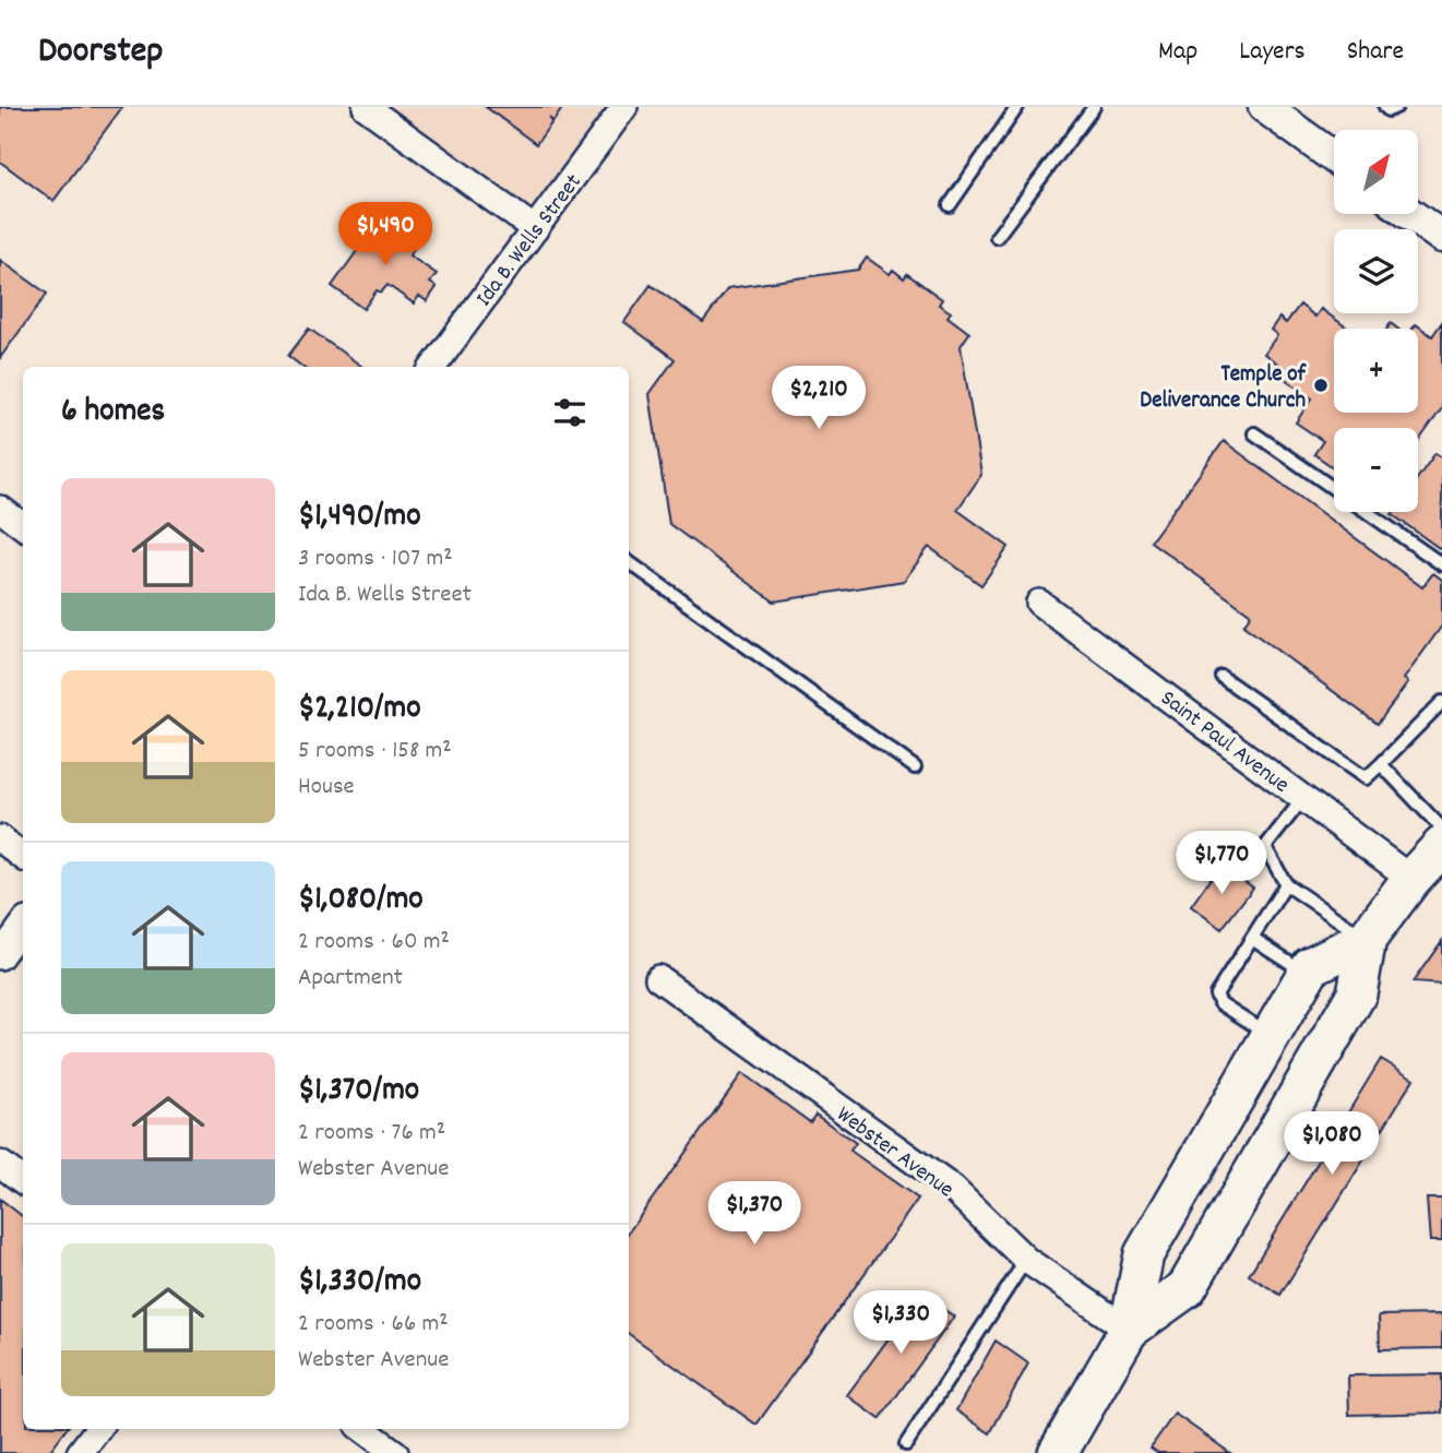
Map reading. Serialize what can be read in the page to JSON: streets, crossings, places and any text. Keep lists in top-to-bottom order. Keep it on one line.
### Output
{"streets":{"street":["Ida B. Wells Street","Saint Paul Avenue","Webster Avenue"]},"places":["Temple of Deliverance Church"],"north":"top right","page":{"header":"Doorstep","nav":["Map","Layers","Share"],"map_buttons":["+","−"],"price":["$1,490","$2,210","$1,770","$1,080","$1,370","$1,330"],"heading":"6 homes","list":[{"name":"$1,490/mo","note":"3 rooms · 107 m² · Ida B. Wells Street"},{"name":"$2,210/mo","note":"5 rooms · 158 m² · House"},{"name":"$1,080/mo","note":"2 rooms · 60 m² · Apartment"},{"name":"$1,370/mo","note":"2 rooms · 76 m² · Webster Avenue"},{"name":"$1,330/mo","note":"2 rooms · 66 m² · Webster Avenue"}]}}
